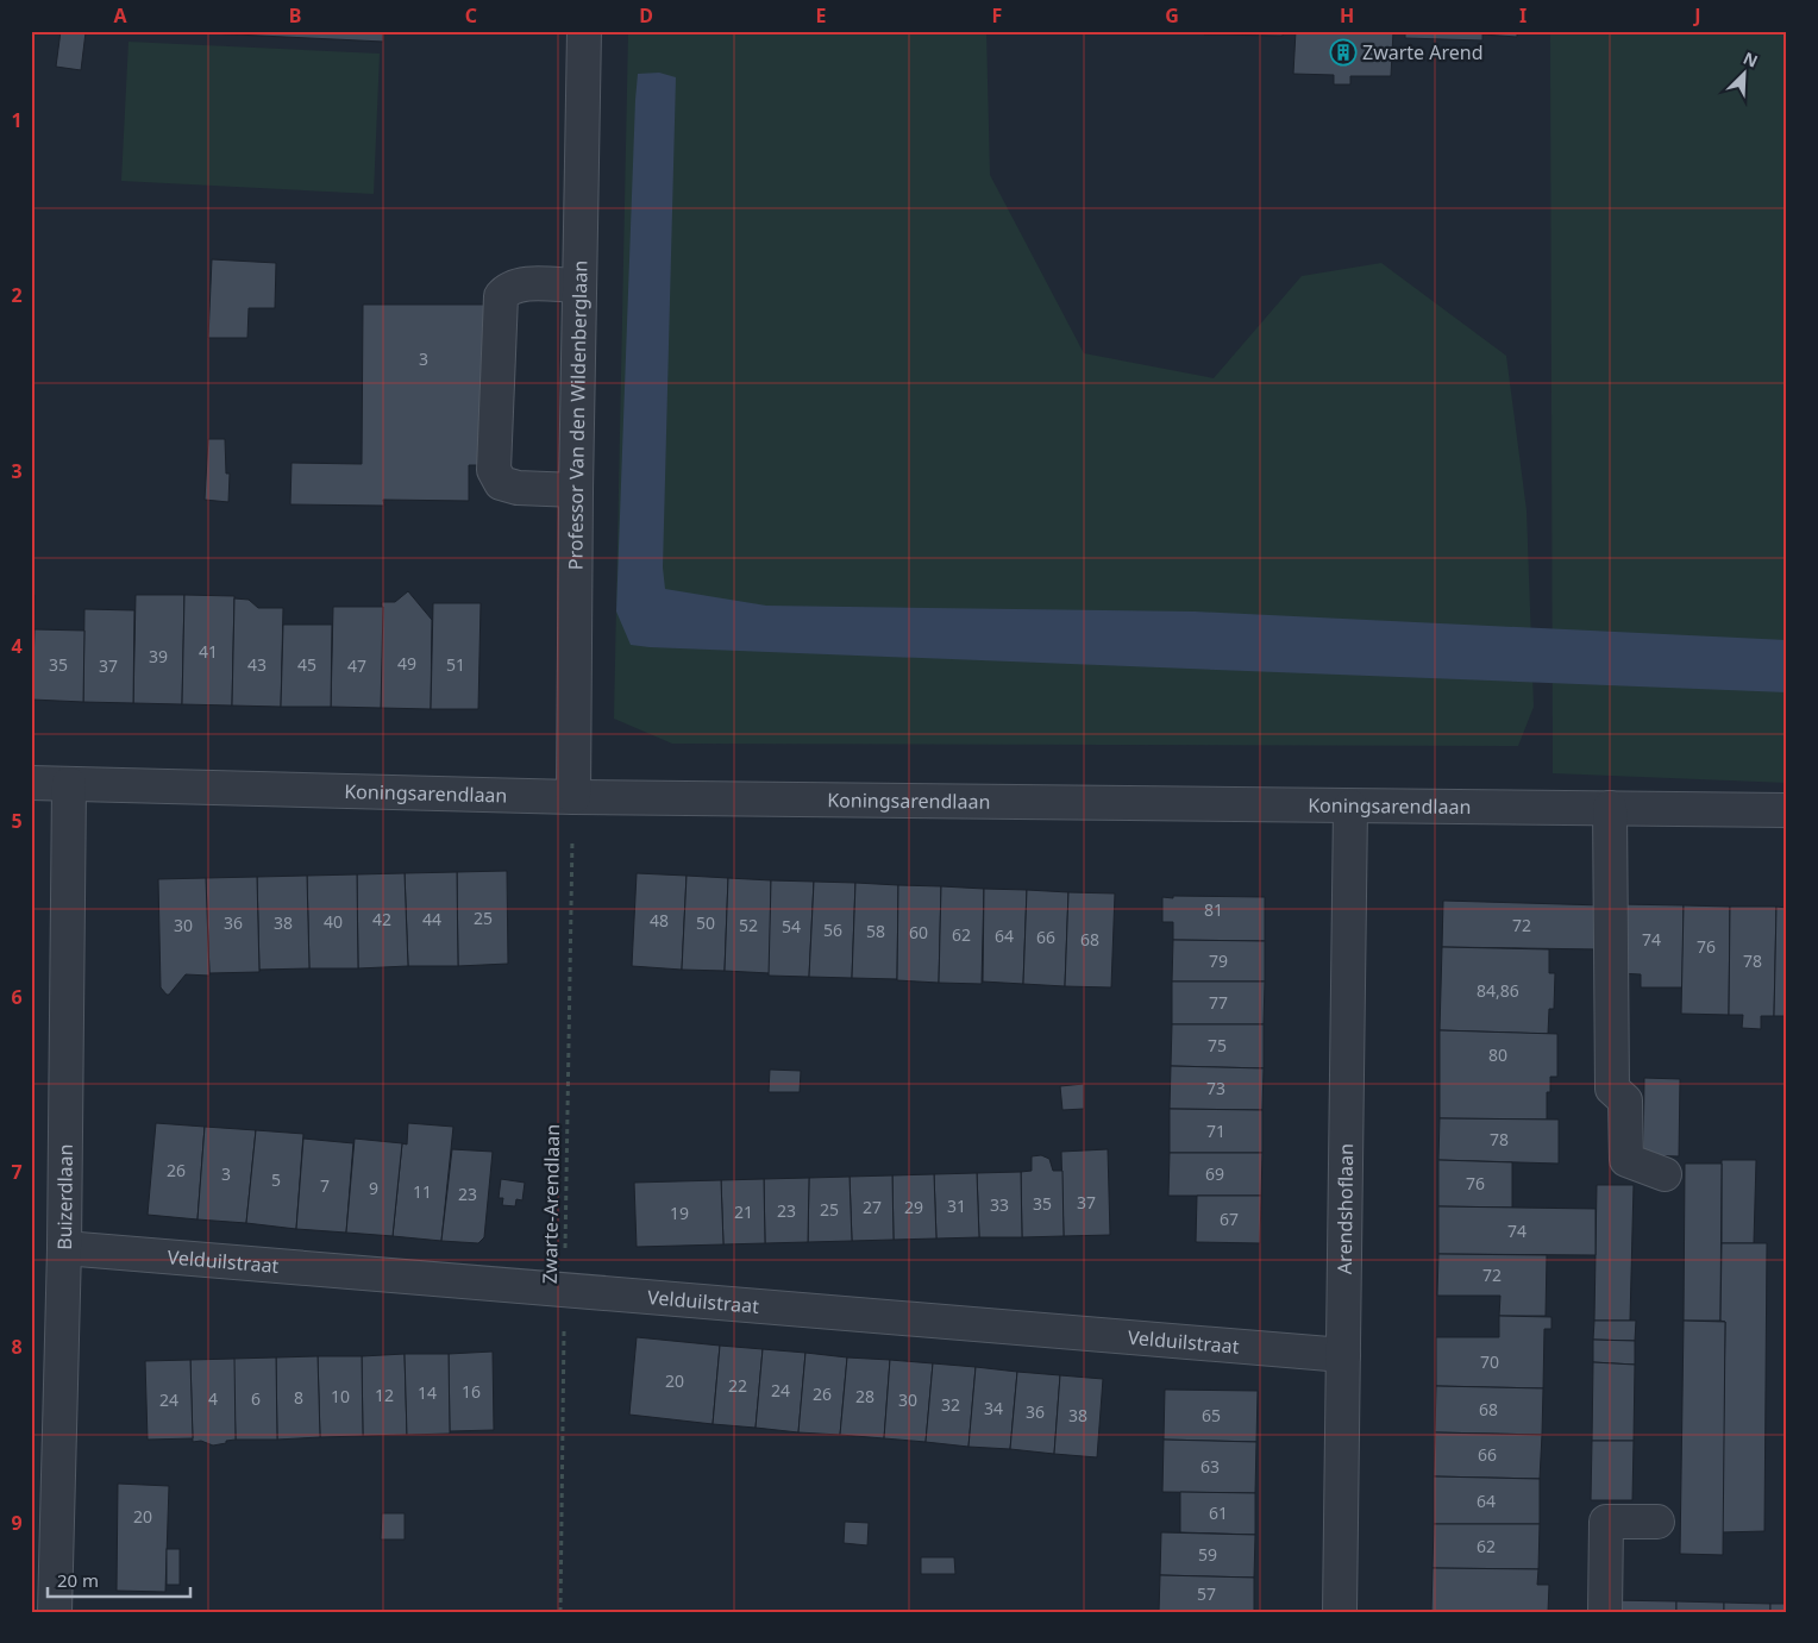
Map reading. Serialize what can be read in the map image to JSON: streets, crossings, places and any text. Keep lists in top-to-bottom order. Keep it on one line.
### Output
{"streets":{"street":["Professor Van den Wildenberglaan","Koningsarendlaan","Buizerdlaan","Arendshoflaan","Velduilstraat"],"path":["Zwarte-Arendlaan"]},"crossings":[["Professor Van den Wildenberglaan","Koningsarendlaan"],["Professor Van den Wildenberglaan","Zwarte-Arendlaan"],["Koningsarendlaan","Buizerdlaan"],["Koningsarendlaan","Zwarte-Arendlaan"],["Koningsarendlaan","Arendshoflaan"],["Buizerdlaan","Velduilstraat"],["Zwarte-Arendlaan","Velduilstraat"],["Arendshoflaan","Velduilstraat"]],"places":{"building":["Zwarte Arend"]},"house_numbers":["3","41","39","49","35","43","45","51","37","47","81","25","42","44","48","40","36","38","50","30","52","72","54","56","58","60","62","64","66","68","74","76","79","78","84,86","77","75","80","73","71","78","26","3","69","5","76","7","9","11","23","37","35","33","31","27","29","25","23","21","19","67","74","72","70","20","22","24","16","14","26","12","10","28","8","4","6","24","30","32","34","68","36","38","65","66","63","64","61","20","62","59","57"],"scale_bar":"20 m","north":"top right","grid":{"columns":["A","B","C","D","E","F","G","H","I","J"],"rows":["1","2","3","4","5","6","7","8","9"]}}
